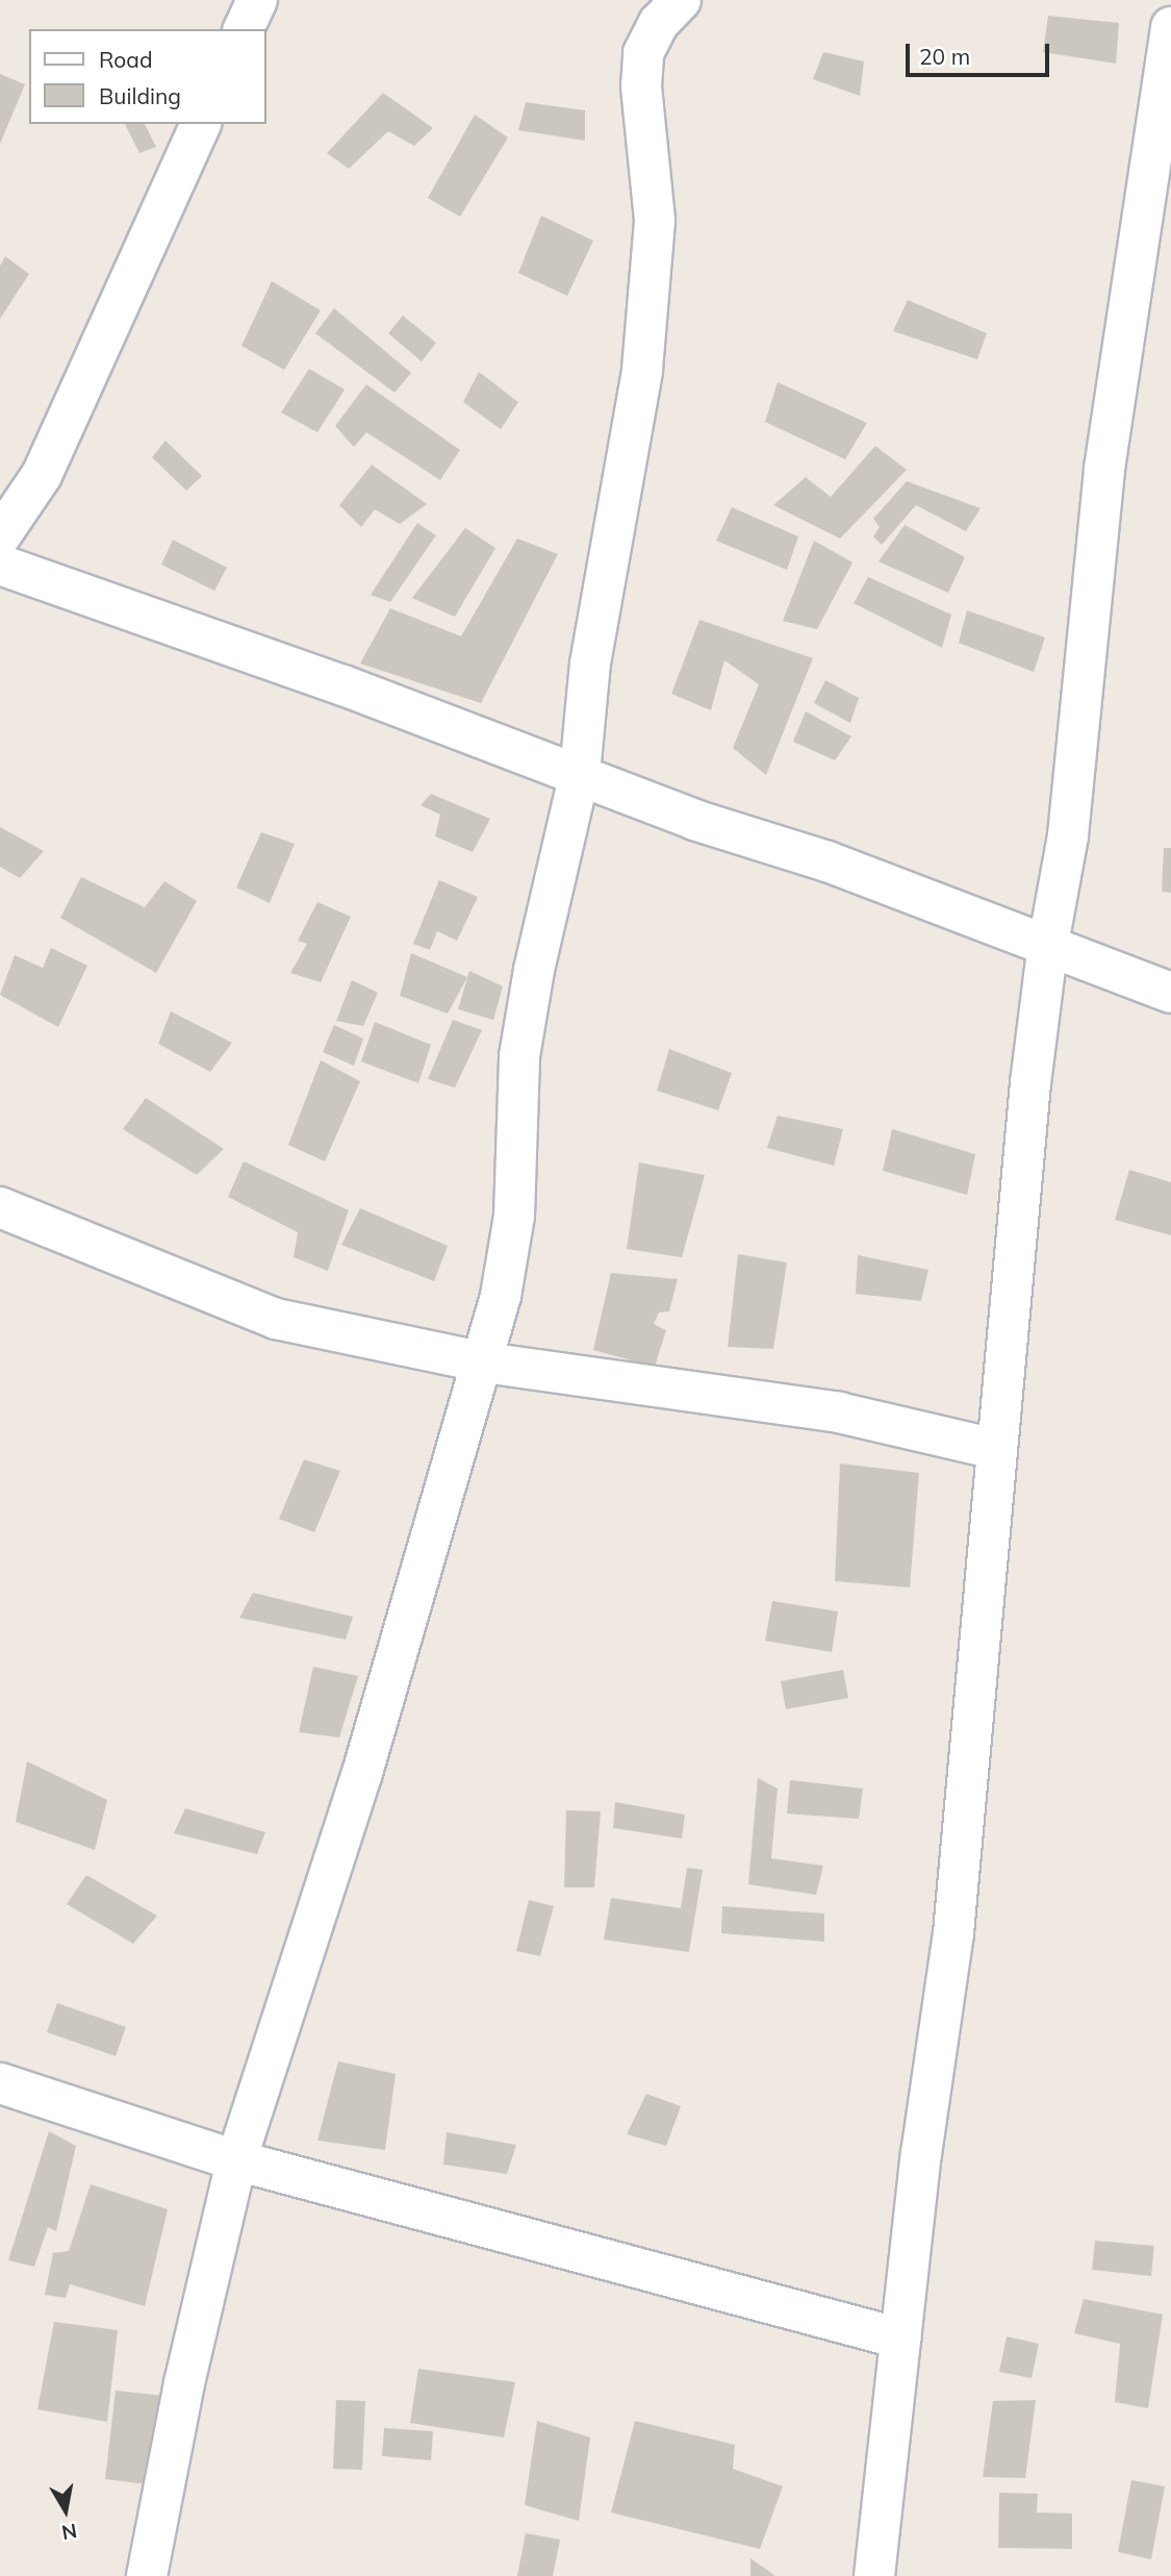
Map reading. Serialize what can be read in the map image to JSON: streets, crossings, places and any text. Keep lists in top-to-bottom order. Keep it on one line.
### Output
{"legend":["Road","Building"],"scale_bar":"20 m","north":"bottom"}
